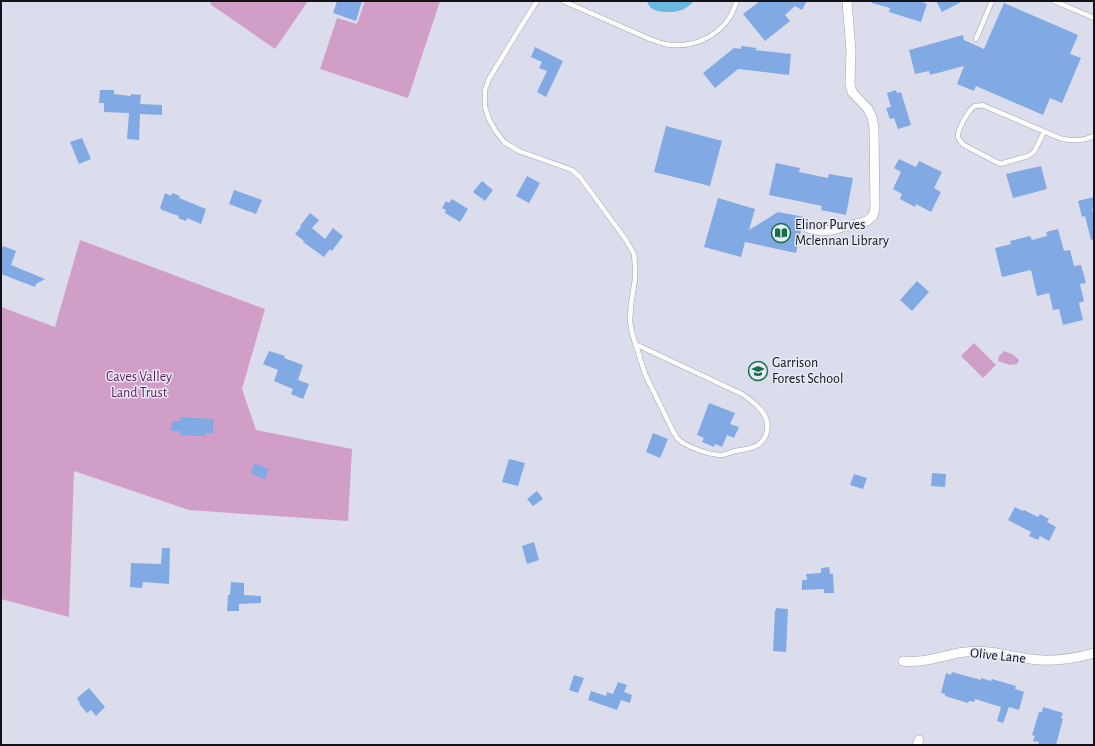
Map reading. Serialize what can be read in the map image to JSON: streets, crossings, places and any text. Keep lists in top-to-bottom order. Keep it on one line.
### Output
{"streets":{"street":["Olive Lane"]},"parks":["Caves Valley Land Trust"],"places":{"library":["Elinor Purves Mclennan Library"],"school or university":["Garrison Forest School"]}}
